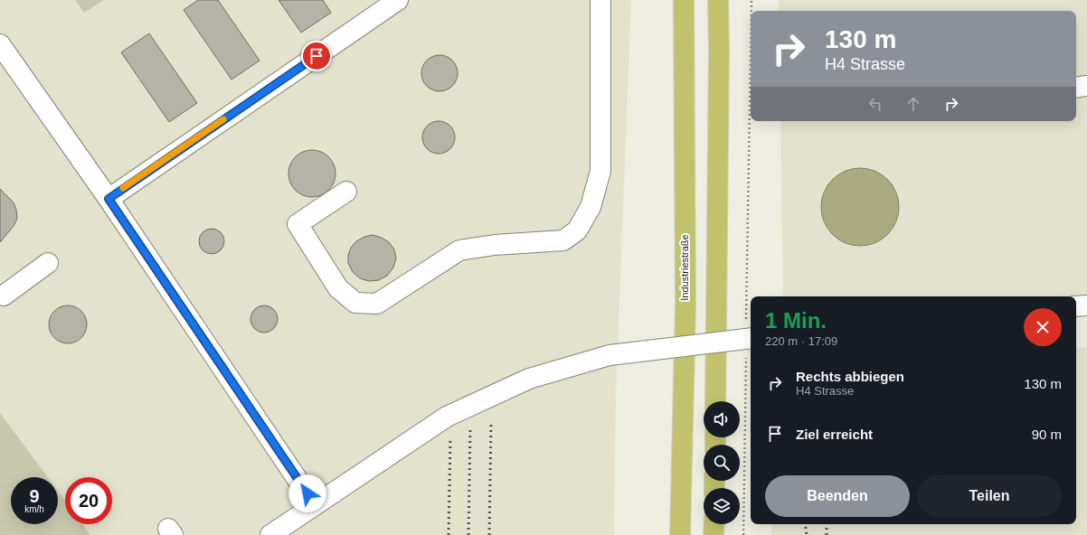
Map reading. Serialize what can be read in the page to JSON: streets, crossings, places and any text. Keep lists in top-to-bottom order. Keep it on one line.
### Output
{"streets":{"highway":["Industriestraße"]},"page":{"turn":["130 m","H4 Strasse"],"heading":["1 Min.","220 m · 17:09"],"list":[{"name":"Rechts abbiegen","note":"H4 Strasse","value":"130 m"},{"name":"Ziel erreicht","value":"90 m"}],"buttons":["Beenden","Teilen"],"speed":"9 km/h","limit":"20"}}
